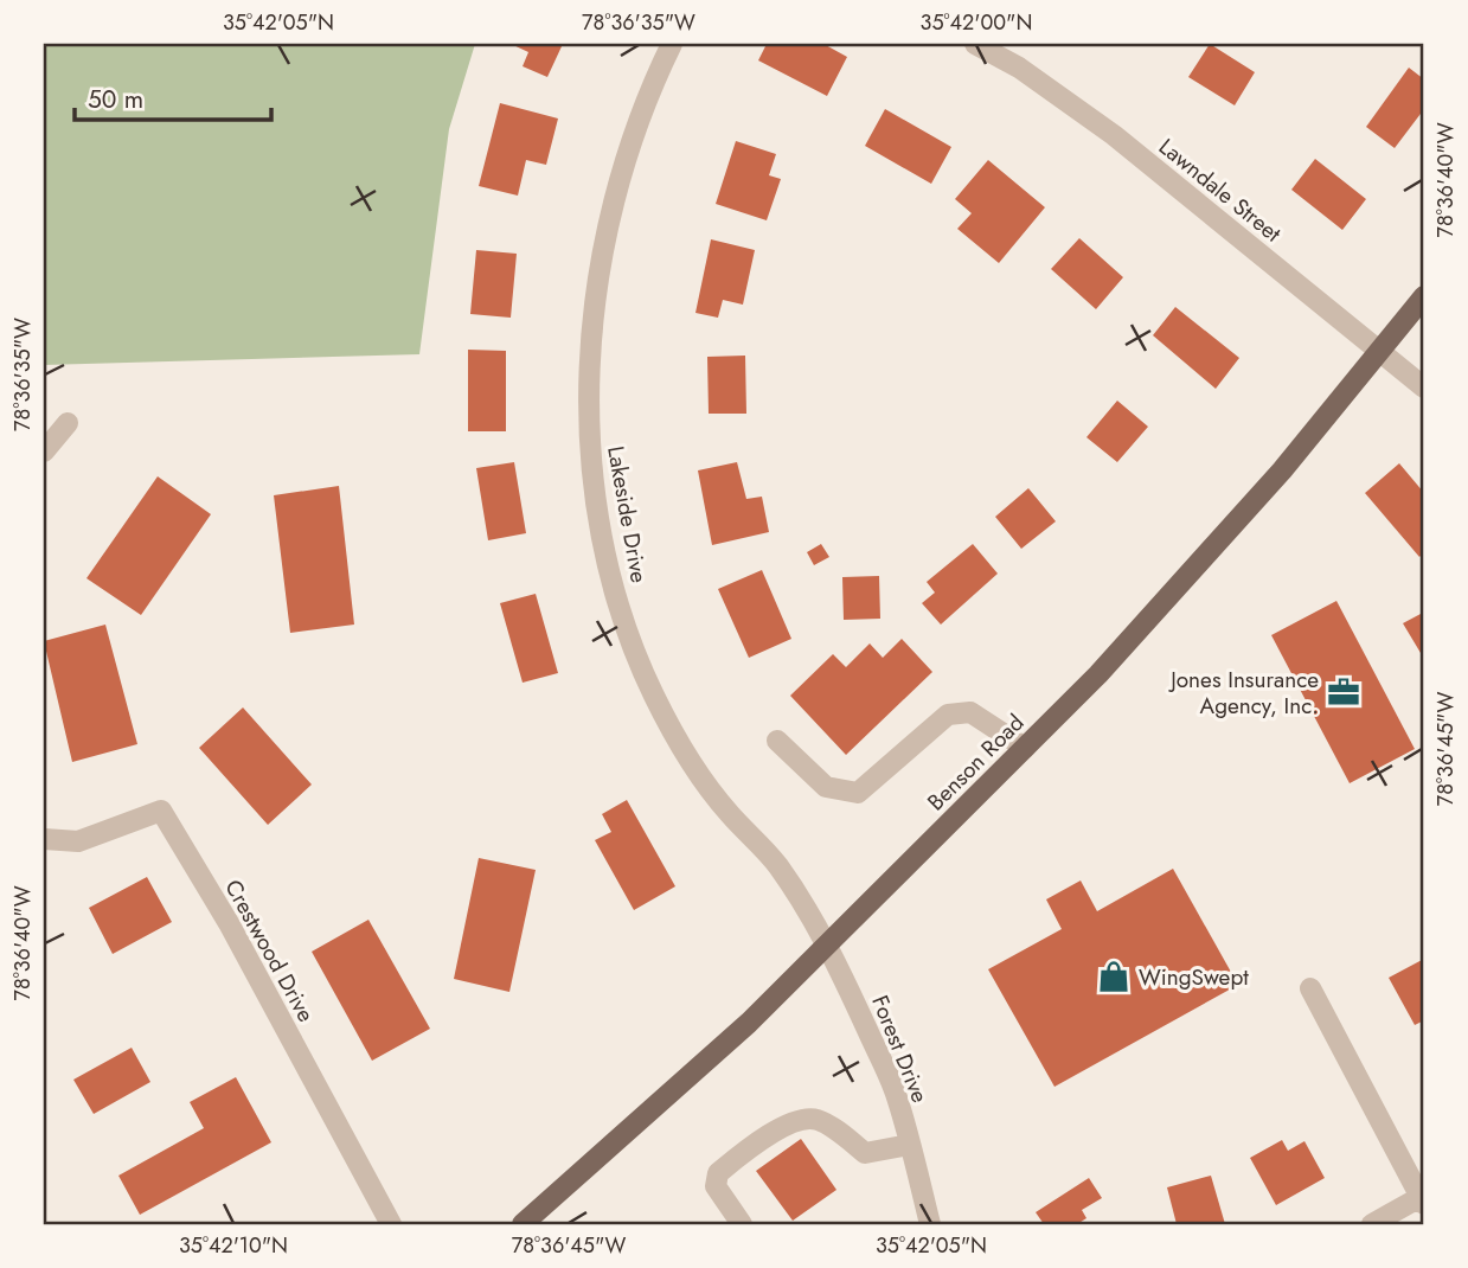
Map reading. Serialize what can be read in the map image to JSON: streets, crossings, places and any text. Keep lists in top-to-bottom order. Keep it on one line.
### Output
{"streets":{"main road":["Benson Road"],"street":["Lawndale Street","Lakeside Drive","Crestwood Drive","Forest Drive"]},"crossings":[["Lawndale Street","Benson Road"],["Lakeside Drive","Benson Road"],["Lakeside Drive","Forest Drive"],["Benson Road","Forest Drive"]],"places":{"office":["Jones Insurance Agency, Inc."],"shop":["WingSwept"]},"scale_bar":"50 m","coordinates":["35°42'05\"N","78°36'35\"W","35°42'00\"N","78°36'40\"W","78°36'45\"W","35°42'10\"N"]}
